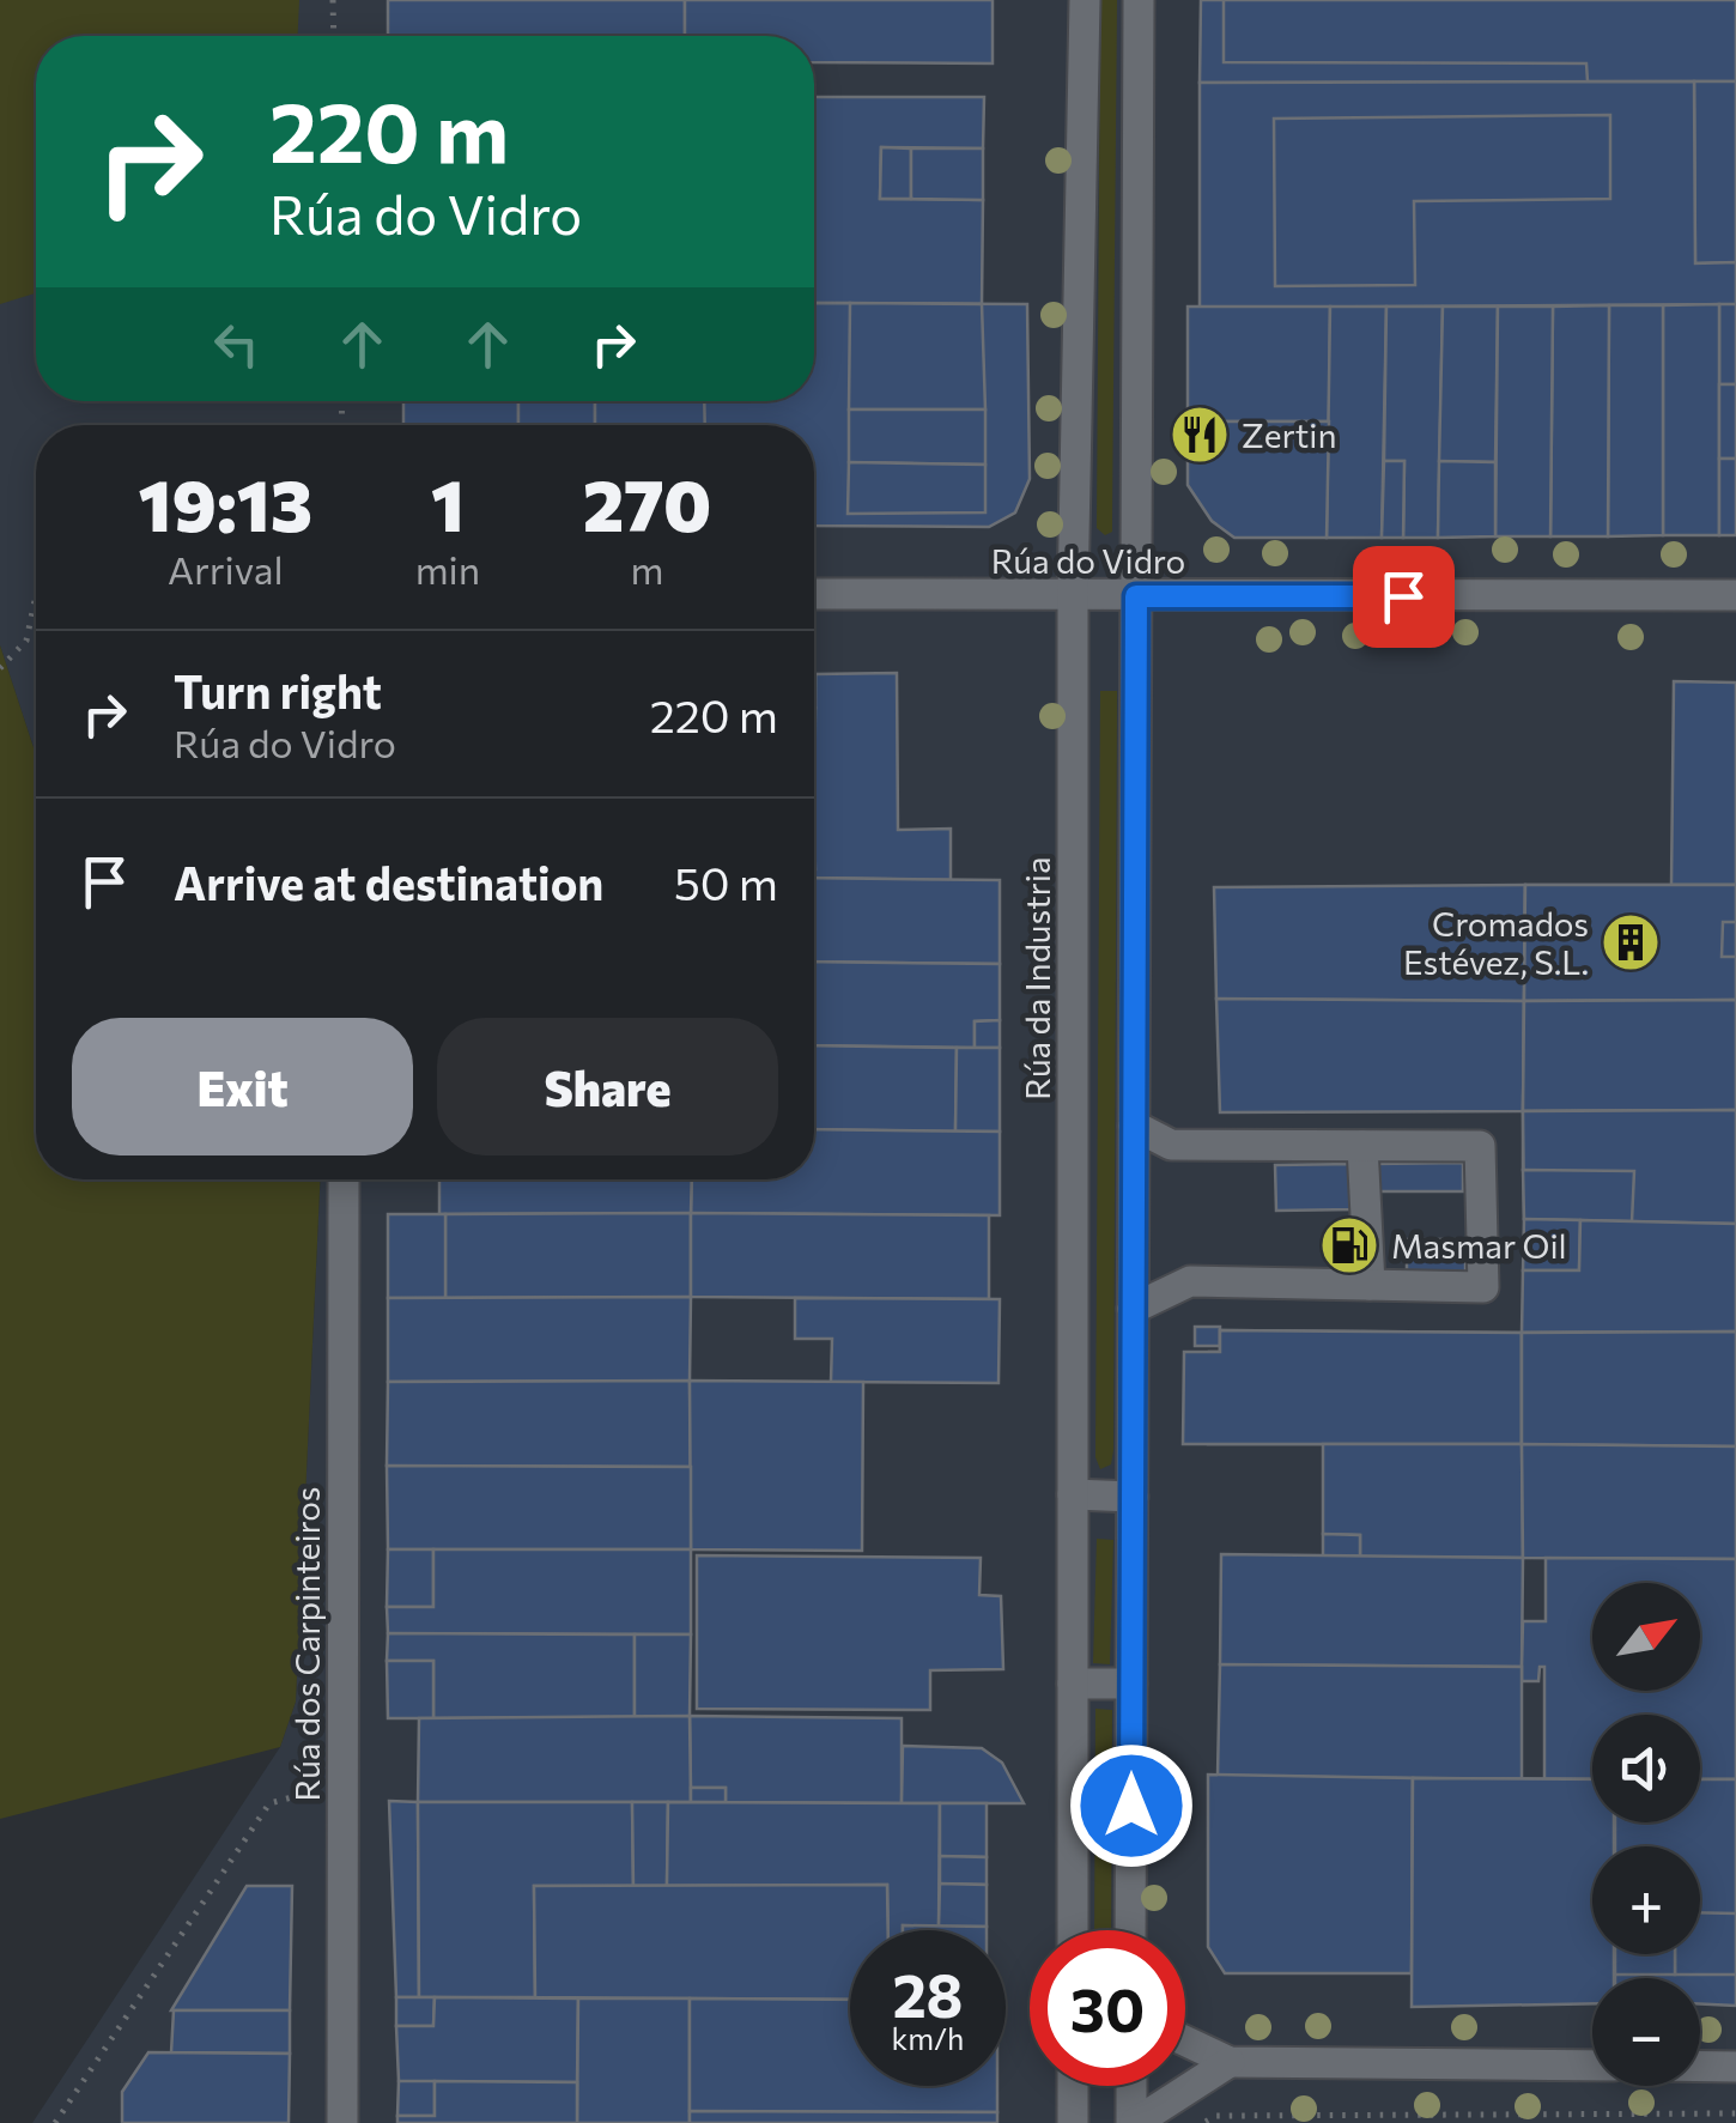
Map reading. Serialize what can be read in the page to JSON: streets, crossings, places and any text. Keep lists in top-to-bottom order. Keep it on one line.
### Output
{"streets":{"street":["Rúa do Vidro","Rúa da Industria","Rúa dos Carpinteiros"]},"crossings":[["Rúa do Vidro","Rúa da Industria"]],"places":{"restaurant":["Zertin"],"building":["Cromados Estévez, S.L."],"fuel station":["Masmar Oil"]},"north":"top right","page":{"turn":["220 m","Rúa do Vidro"],"eta":["19:13","Arrival","1","min","270","m"],"list":[{"name":"Turn right","note":"Rúa do Vidro","value":"220 m"},{"name":"Arrive at destination","value":"50 m"}],"buttons":["Exit","Share"],"map_buttons":["+","−"],"speed":"28 km/h","limit":"30"}}
